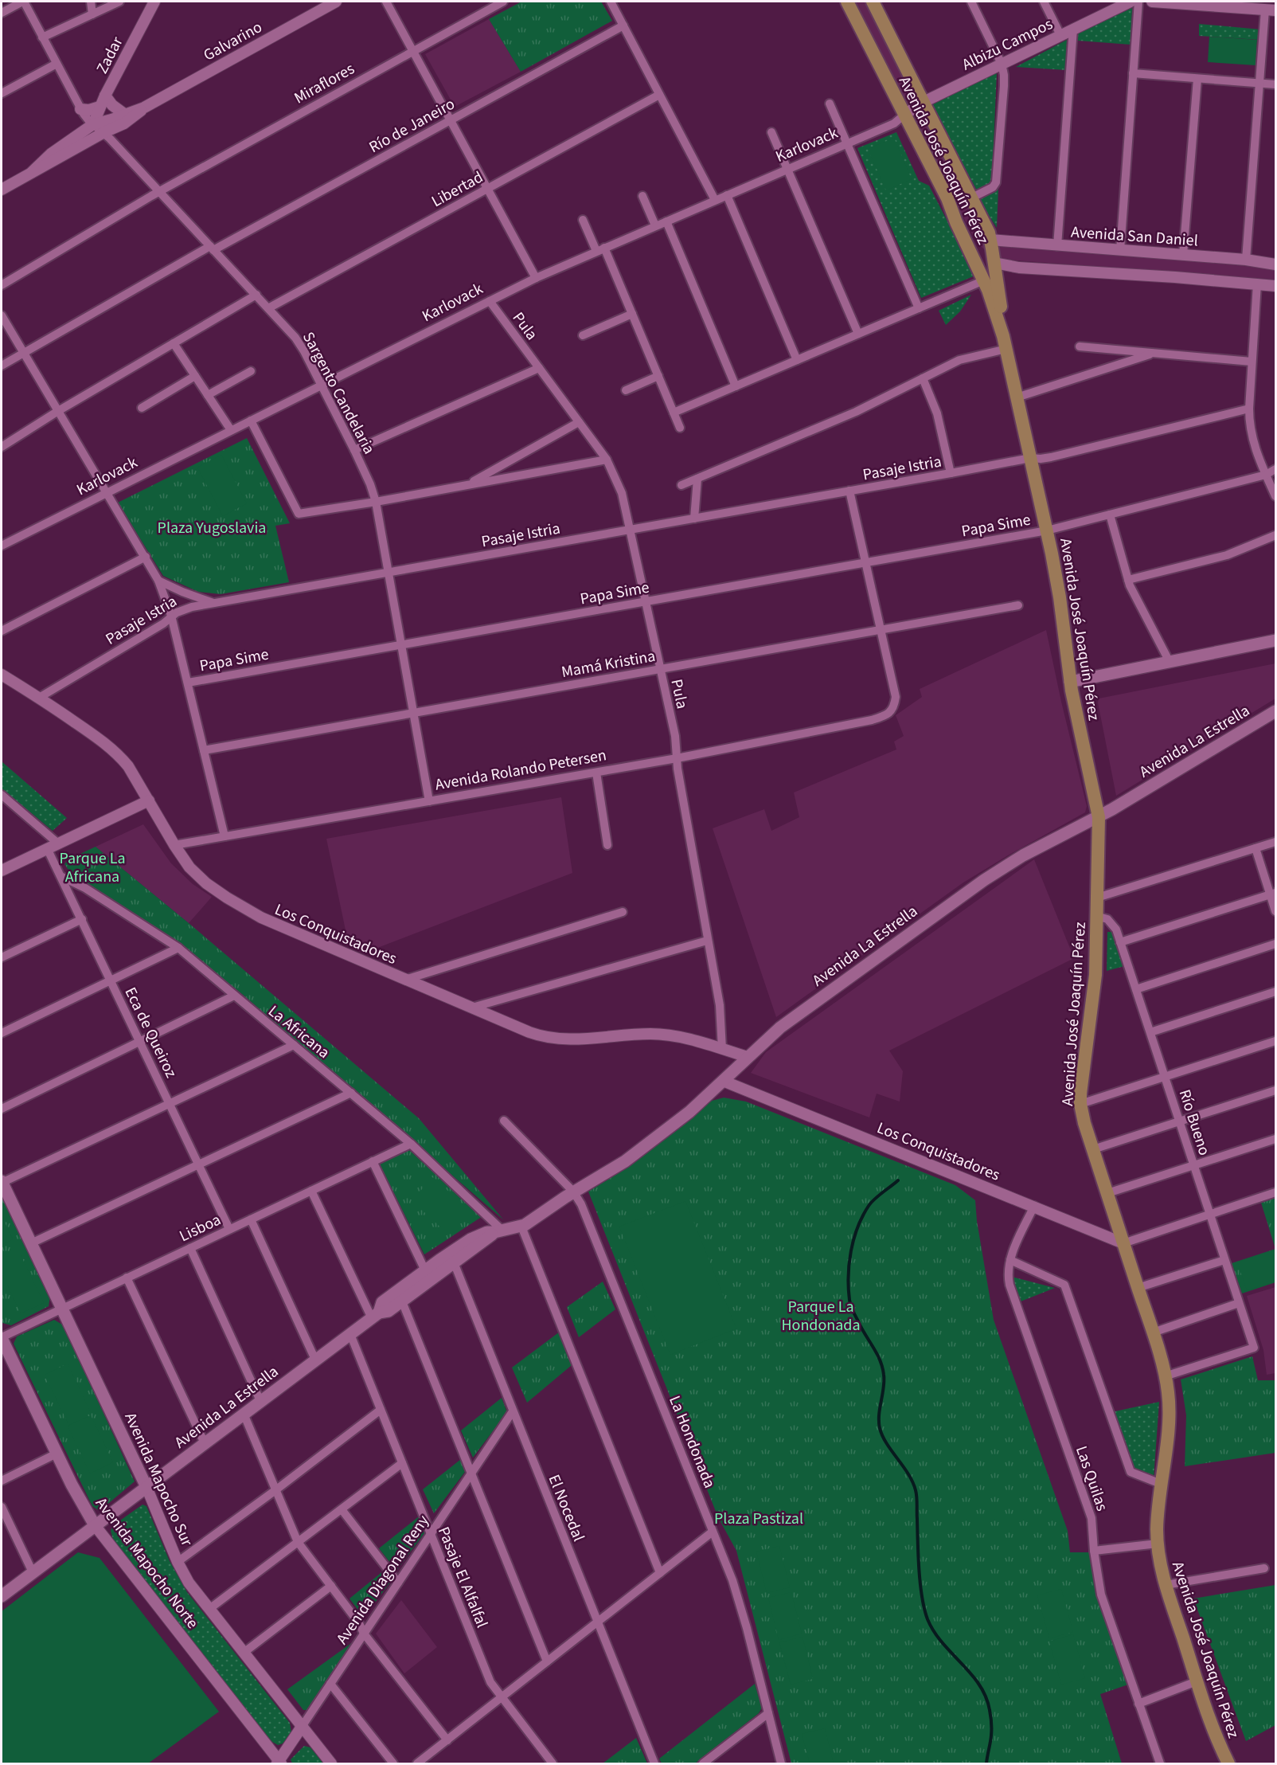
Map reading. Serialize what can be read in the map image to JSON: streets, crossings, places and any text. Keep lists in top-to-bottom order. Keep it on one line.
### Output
{"streets":{"main road":["Avenida José Joaquín Pérez","Avenida La Estrella","Avenida Mapocho Sur","Avenida Mapocho Norte"],"street":["Galvarino","Albizu Campos","Zadar","Miraflores","Río de Janeiro","Karlovack","Libertad","Avenida San Daniel","Pula","Sargento Candelaria","Pasaje Istria","Papa Sime","Mamá Kristina","Avenida Rolando Petersen","Los Conquistadores","La Africana","Eca de Queiroz","Río Bueno","Lisboa","La Hondonada","Las Quilas","El Nocedal","Pasaje El Alfalfal","Avenida Diagonal Reny"]},"crossings":[["Galvarino","Zadar"],["Galvarino","Sargento Candelaria"],["Albizu Campos","Karlovack"],["Albizu Campos","Avenida José Joaquín Pérez"],["Zadar","Sargento Candelaria"],["Miraflores","Sargento Candelaria"],["Río de Janeiro","Sargento Candelaria"],["Karlovack","Avenida José Joaquín Pérez"],["Karlovack","Pula"],["Karlovack","Sargento Candelaria"],["Avenida José Joaquín Pérez","Avenida San Daniel"],["Avenida José Joaquín Pérez","Pasaje Istria"],["Avenida José Joaquín Pérez","Papa Sime"],["Avenida José Joaquín Pérez","Avenida La Estrella"],["Avenida José Joaquín Pérez","Los Conquistadores"],["Avenida José Joaquín Pérez","Río Bueno"],["Libertad","Sargento Candelaria"],["Pula","Pasaje Istria"],["Pula","Papa Sime"],["Pula","Mamá Kristina"],["Pula","Avenida Rolando Petersen"],["Pula","Los Conquistadores"],["Sargento Candelaria","Pasaje Istria"],["Sargento Candelaria","Papa Sime"],["Sargento Candelaria","Mamá Kristina"],["Sargento Candelaria","Avenida Rolando Petersen"],["Pasaje Istria","Avenida Rolando Petersen"],["Pasaje Istria","Los Conquistadores"],["Papa Sime","Avenida Rolando Petersen"],["Mamá Kristina","Avenida Rolando Petersen"],["Avenida La Estrella","Los Conquistadores"],["Avenida La Estrella","La Africana"],["Avenida La Estrella","La Hondonada"],["Avenida La Estrella","Avenida Mapocho Sur"],["Avenida La Estrella","El Nocedal"],["Avenida La Estrella","Avenida Mapocho Norte"],["Avenida La Estrella","Pasaje El Alfalfal"],["Avenida Rolando Petersen","Los Conquistadores"],["Los Conquistadores","Las Quilas"],["La Africana","Eca de Queiroz"],["La Africana","Lisboa"],["Eca de Queiroz","Lisboa"],["Lisboa","Avenida Mapocho Sur"],["Lisboa","Avenida Mapocho Norte"],["Avenida Mapocho Sur","Avenida Diagonal Reny"],["El Nocedal","Avenida Diagonal Reny"],["Avenida Mapocho Norte","Avenida Diagonal Reny"],["Pasaje El Alfalfal","Avenida Diagonal Reny"]],"parks":["Plaza Yugoslavia","Parque La Africana","Parque La Hondonada","Plaza Pastizal"]}
